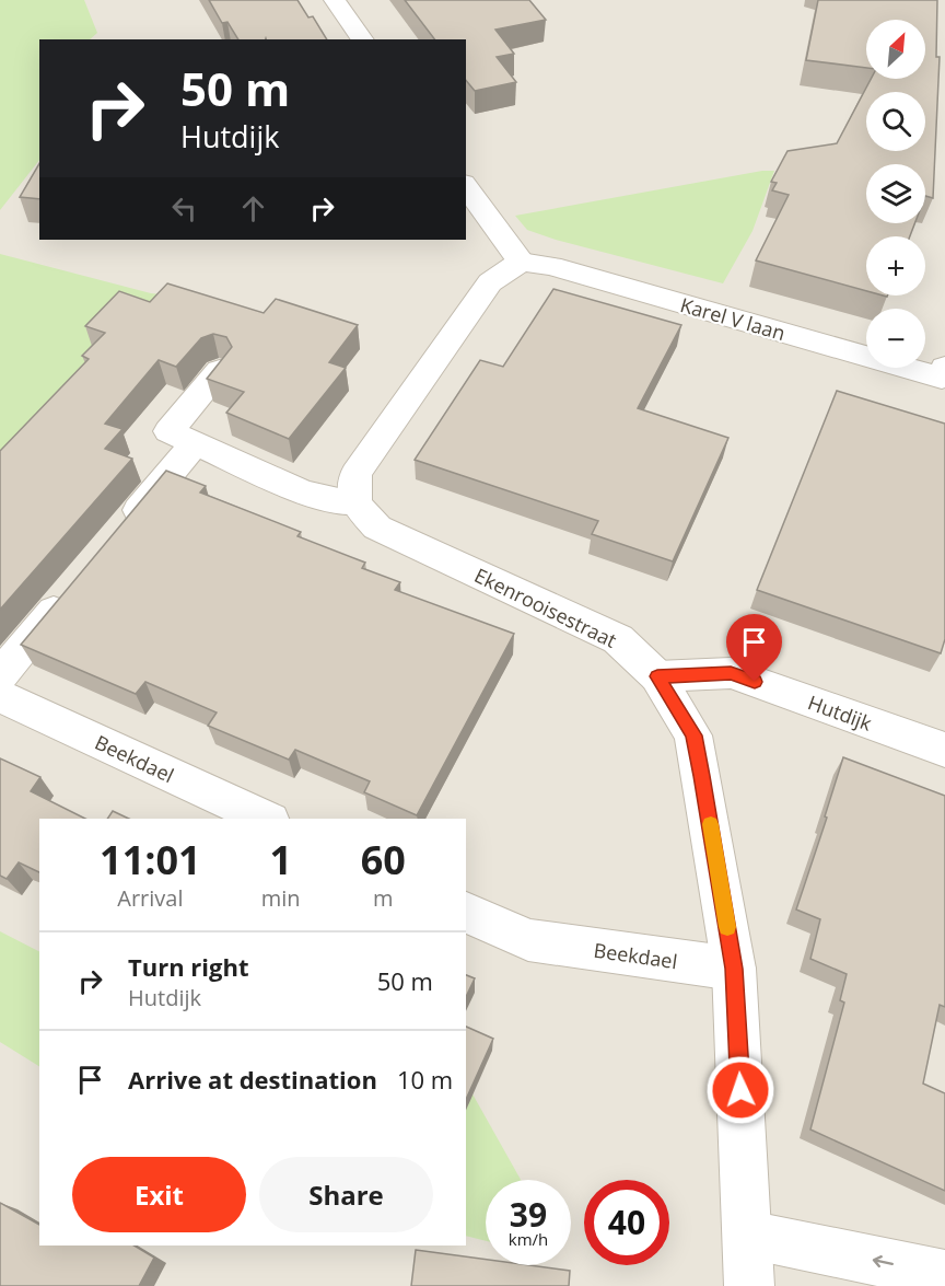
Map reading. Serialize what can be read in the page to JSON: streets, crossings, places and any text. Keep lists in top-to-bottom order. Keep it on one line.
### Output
{"streets":{"street":["Karel V laan","Ekenrooisestraat","Hutdijk","Beekdael"]},"crossings":[["Ekenrooisestraat","Hutdijk"],["Ekenrooisestraat","Beekdael"]],"north":"top right","page":{"map_buttons":["+","−"],"turn":["50 m","Hutdijk"],"eta":["11:01","Arrival","1","min","60","m"],"list":[{"name":"Turn right","note":"Hutdijk","value":"50 m"},{"name":"Arrive at destination","value":"10 m"}],"buttons":["Exit","Share"],"speed":"39 km/h","limit":"40"}}
